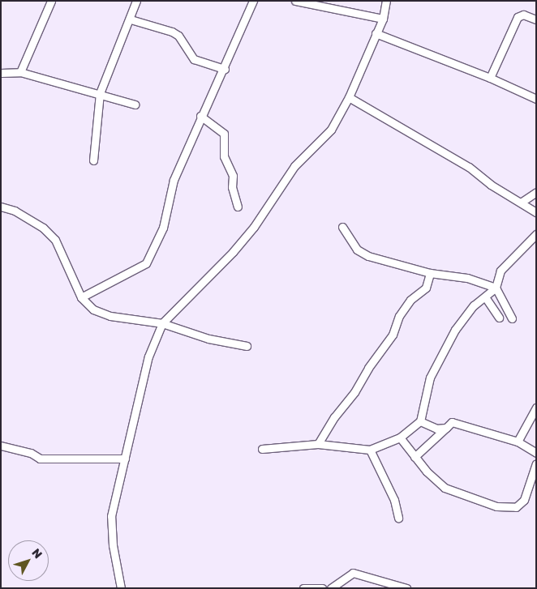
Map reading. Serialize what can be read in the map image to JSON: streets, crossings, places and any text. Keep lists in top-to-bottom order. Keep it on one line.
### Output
{"north":"top right"}
